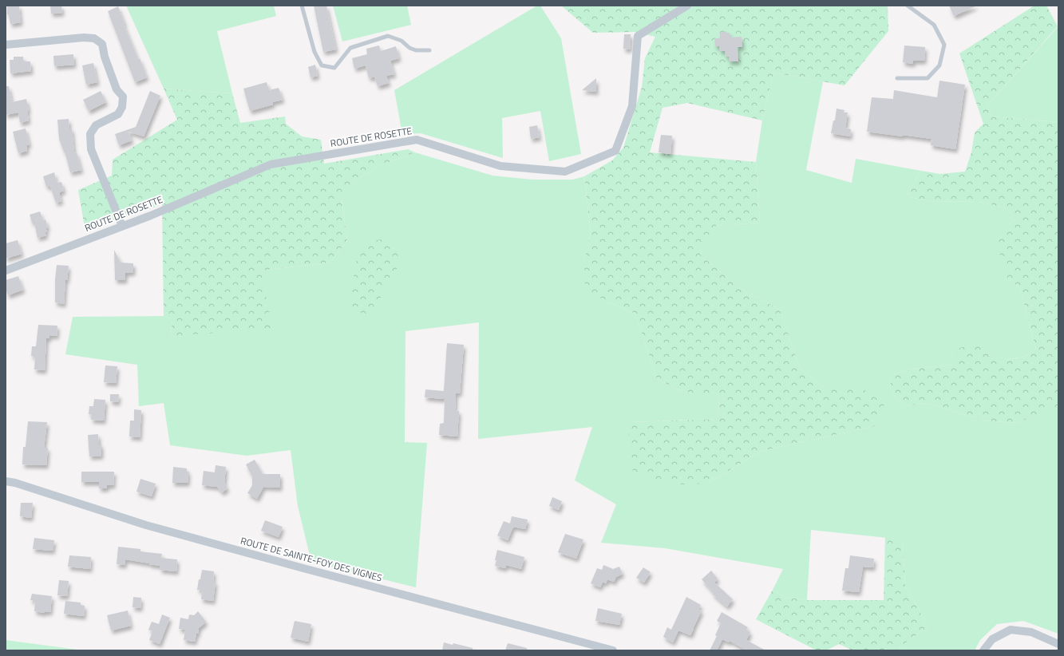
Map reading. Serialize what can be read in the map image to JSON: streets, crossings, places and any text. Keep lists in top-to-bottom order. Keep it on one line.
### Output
{"streets":{"street":["ROUTE DE ROSETTE","ROUTE DE SAINTE-FOY DES VIGNES"]}}
